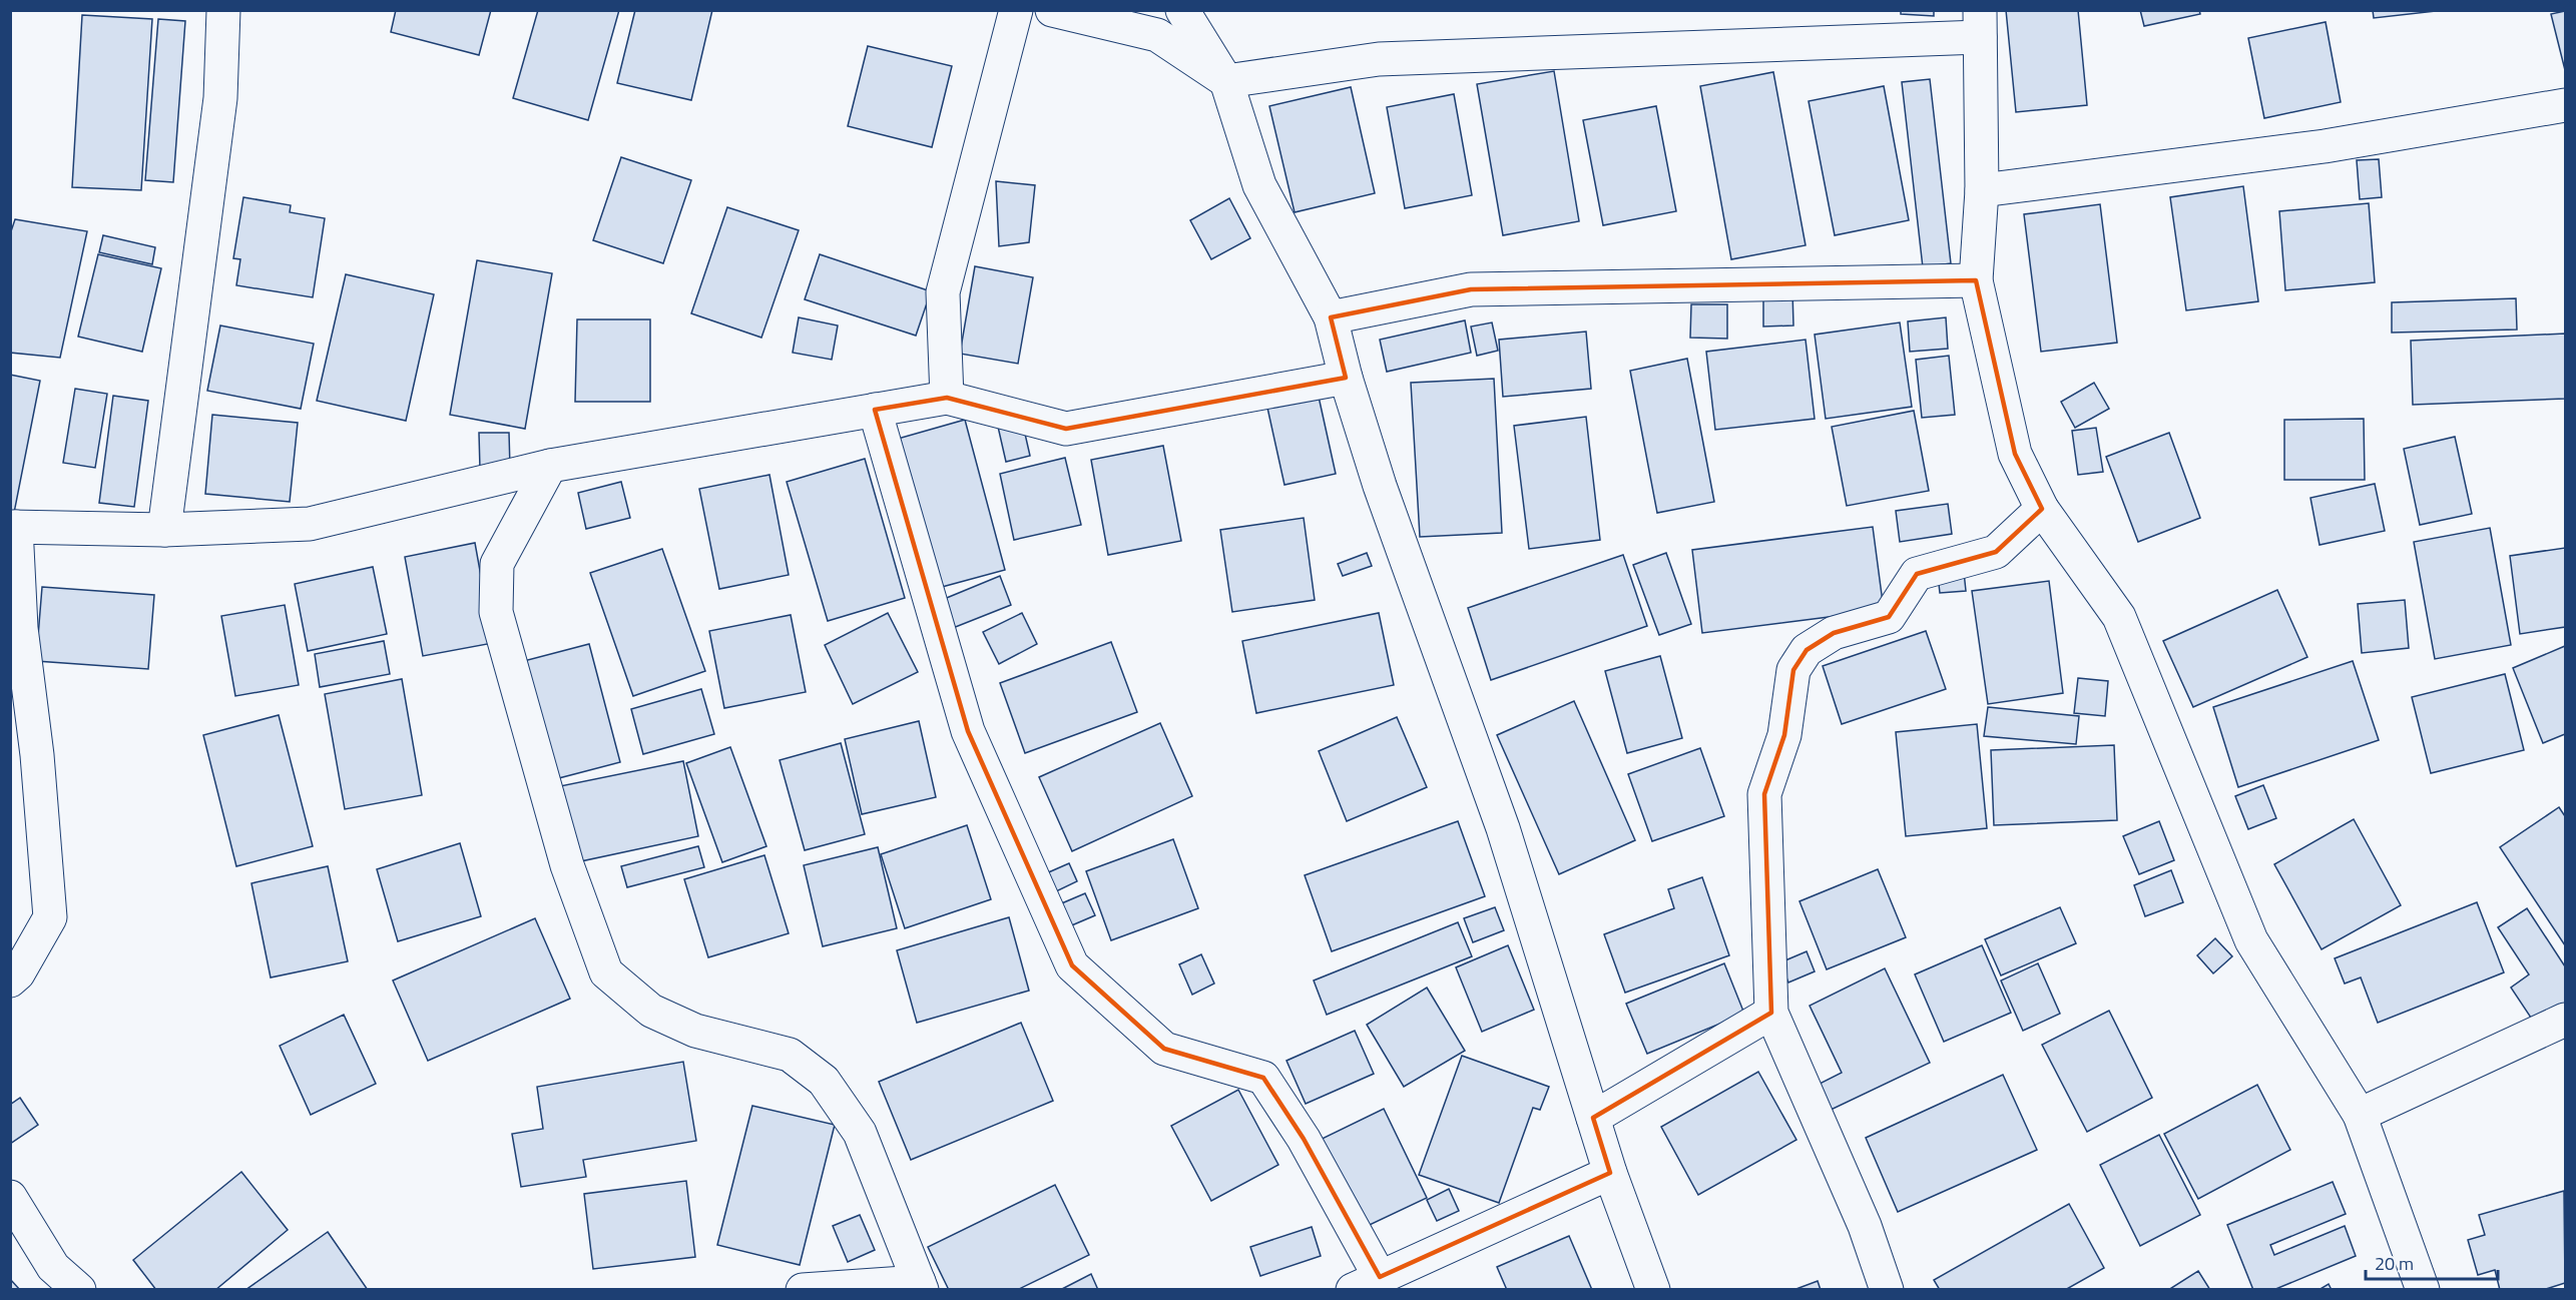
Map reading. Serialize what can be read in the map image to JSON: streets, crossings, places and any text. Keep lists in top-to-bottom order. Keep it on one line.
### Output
{"scale_bar":"20 m"}
